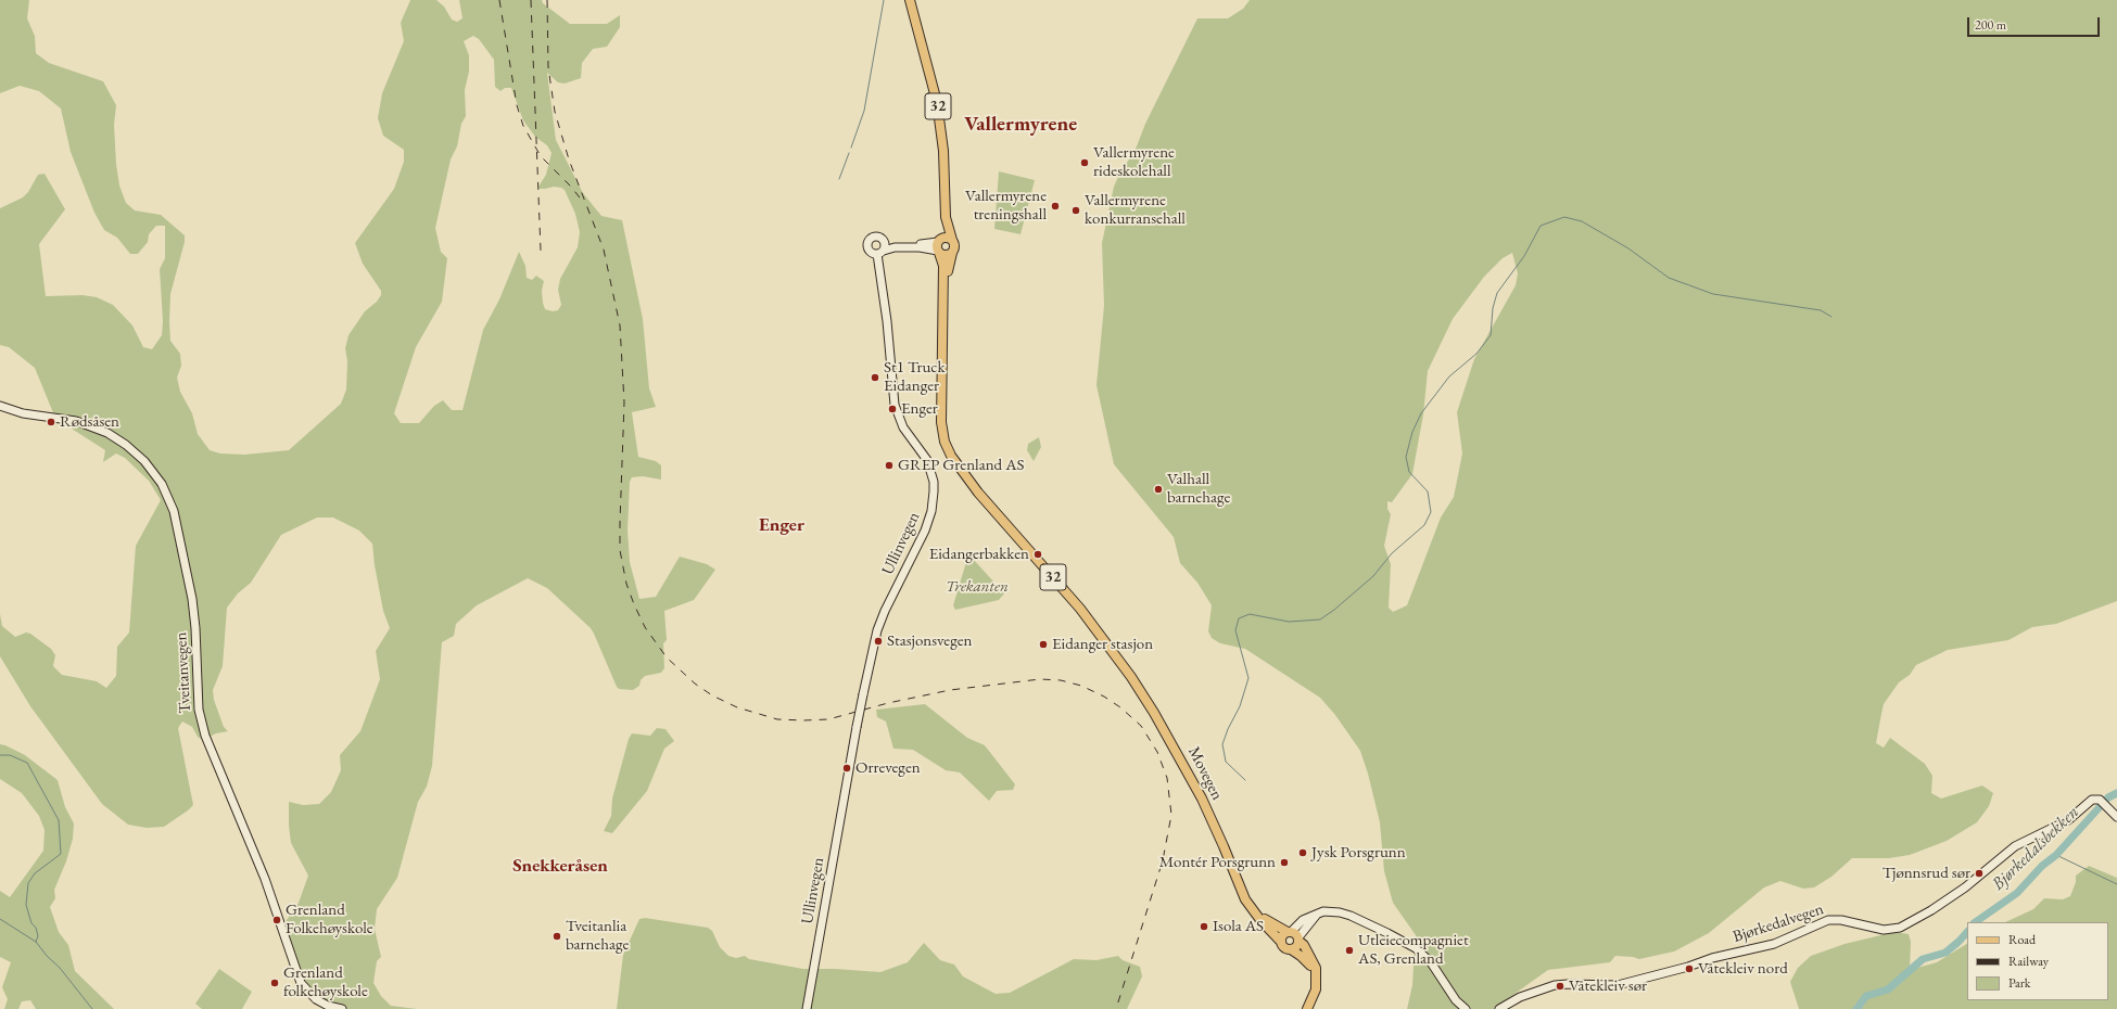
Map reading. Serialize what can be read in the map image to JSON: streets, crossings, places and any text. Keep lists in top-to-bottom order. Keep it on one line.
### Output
{"streets":{"main road":["32","Ullinvegen","Tveitanvegen","Movegen","Bjørkedalvegen"]},"crossings":[["32","Movegen"]],"districts":["Vallermyrene","Enger","Snekkeråsen"],"water":["Bjørkedalsbekken"],"parks":["Trekanten"],"places":["Vallermyrene rideskolehall","Vallermyrene treningshall","Vallermyrene konkurransehall","St1 Truck Eidanger","Enger","Rødsåsen","GREP Grenland AS","Valhall barnehage","Eidangerbakken","Stasjonsvegen","Eidanger stasjon","Orrevegen","Jysk Porsgrunn","Montér Porsgrunn","Tjønnsrud sør","Grenland Folkehøyskole","Isola AS","Tveitanlia barnehage","Utleiecompagniet AS, Grenland","Våtekleiv nord","Grenland folkehøyskole","Våtekleiv sør"],"legend":["Road","Railway","Park"],"scale_bar":"200 m"}
